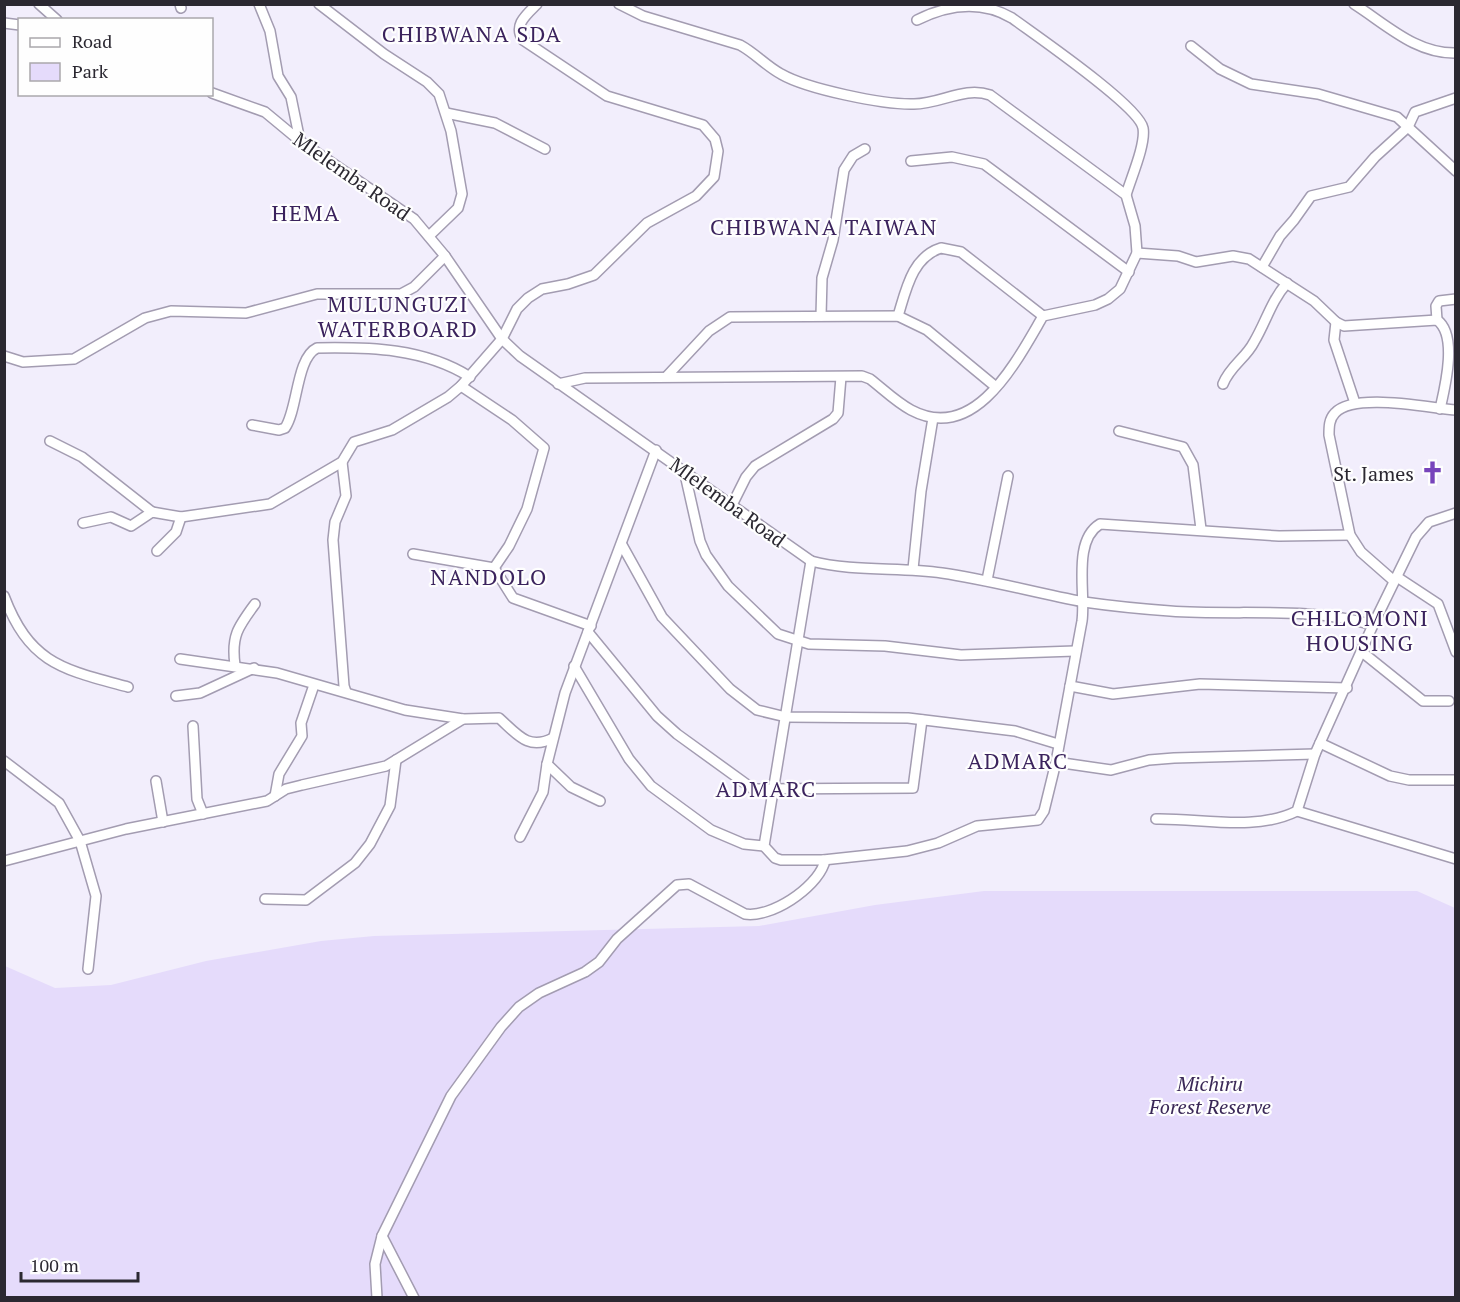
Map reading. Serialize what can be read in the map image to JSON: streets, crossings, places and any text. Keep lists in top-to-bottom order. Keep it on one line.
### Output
{"streets":{"street":["Mlelemba Road"]},"districts":["CHIBWANA SDA","HEMA","CHIBWANA TAIWAN","MULUNGUZI WATERBOARD","NANDOLO","CHILOMONI HOUSING","ADMARC","ADMARC"],"parks":["Michiru Forest Reserve"],"places":{"church":["St. James"]},"legend":["Road","Park"],"scale_bar":"100 m"}
